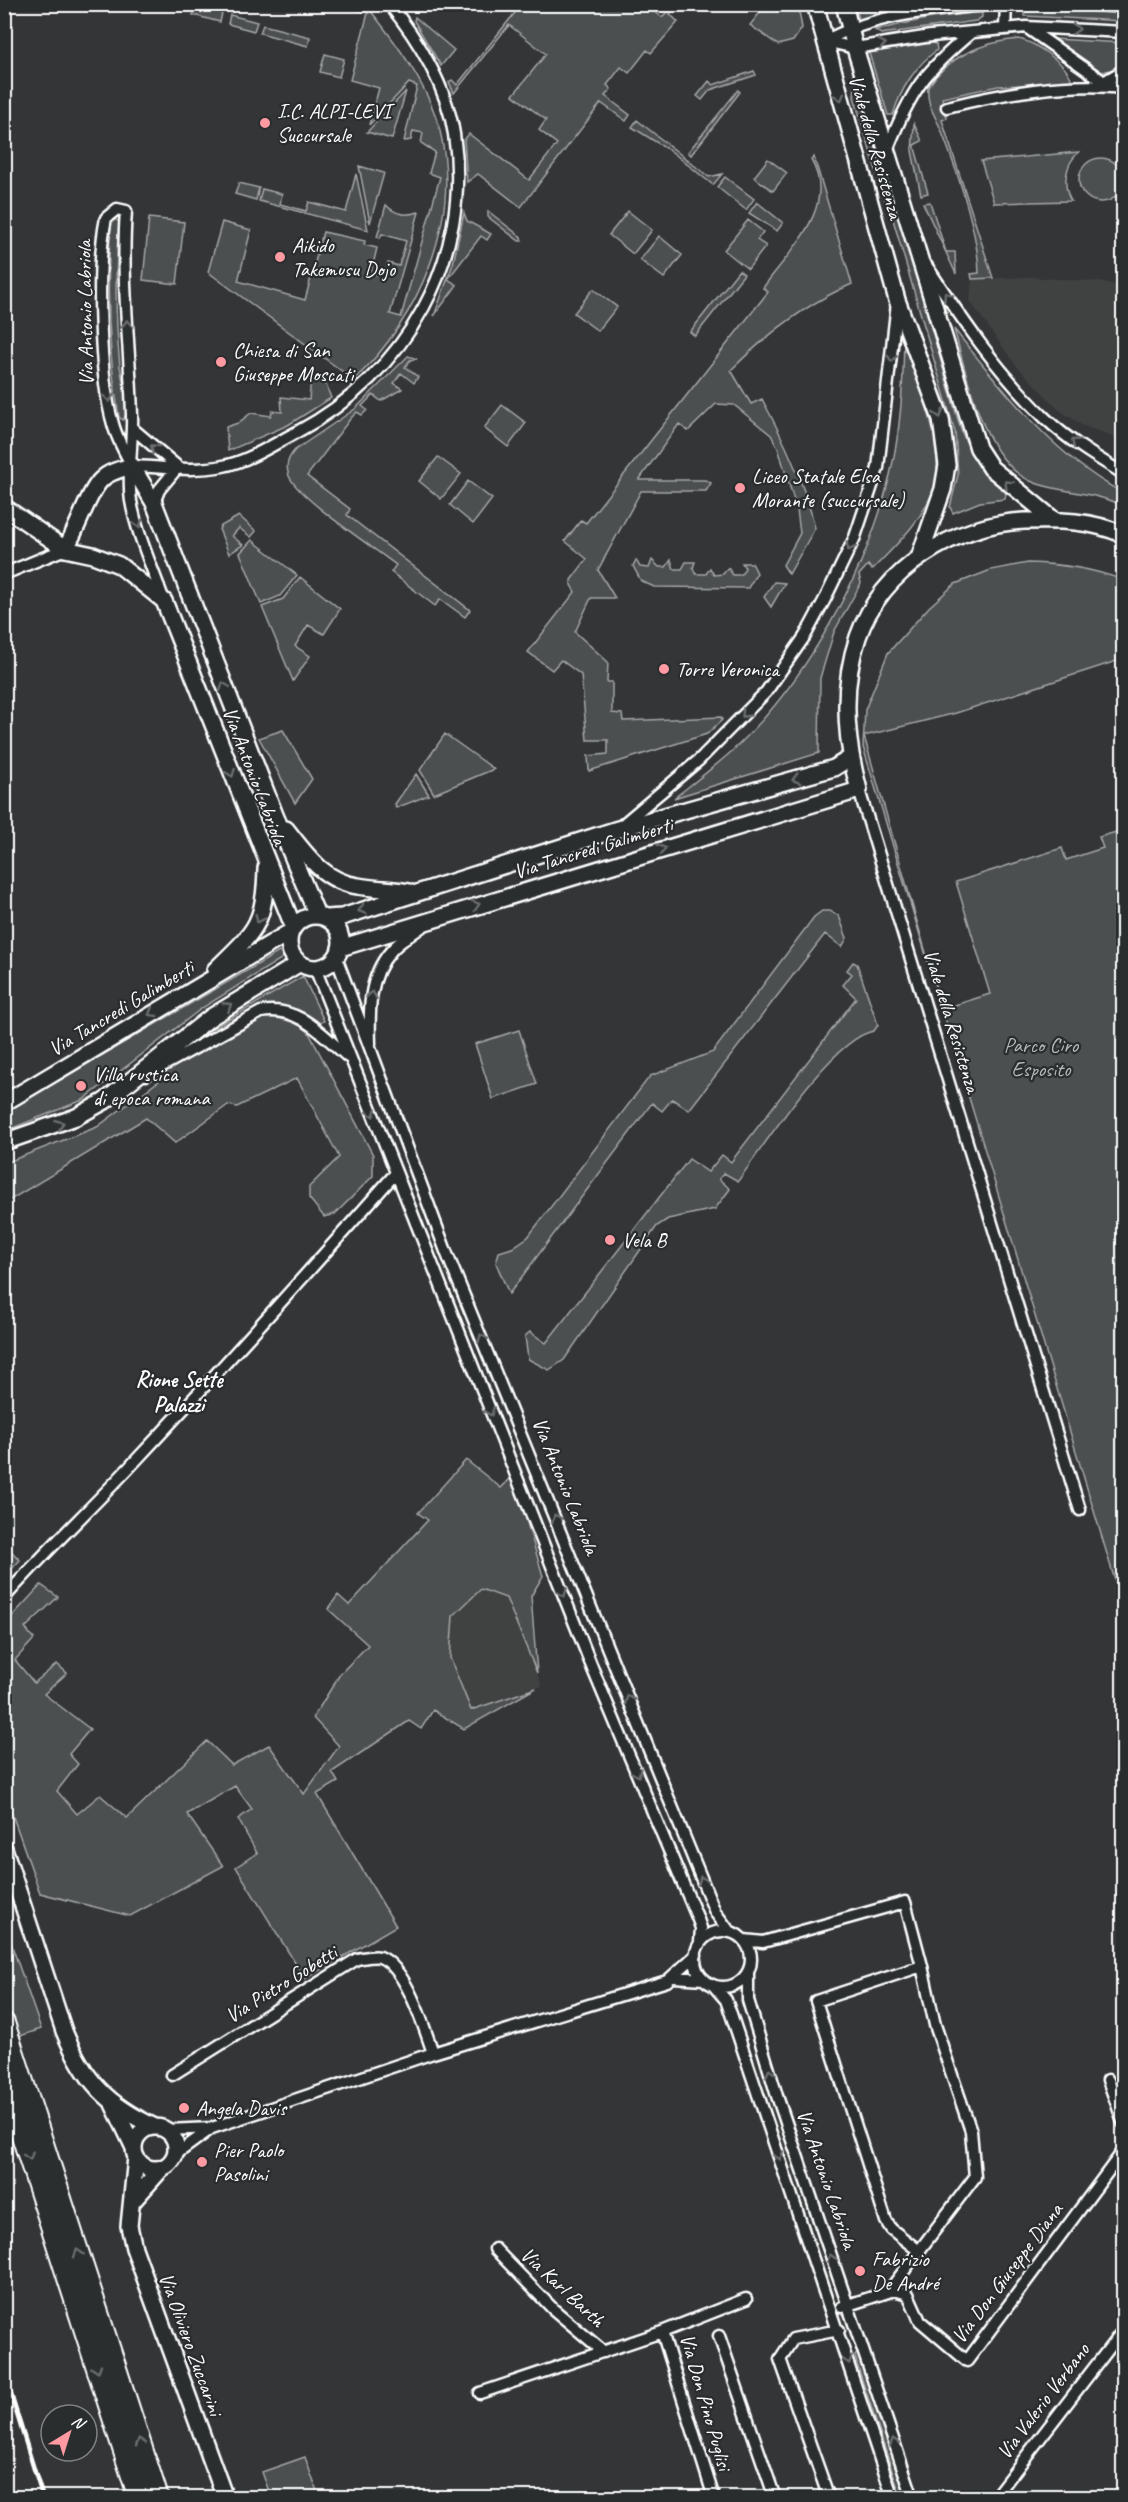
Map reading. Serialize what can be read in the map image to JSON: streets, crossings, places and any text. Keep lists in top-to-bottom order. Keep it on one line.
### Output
{"streets":{"main road":["Viale della Resistenza","Via Antonio Labriola","Via Tancredi Galimberti","Via Oliviero Zuccarini"],"street":["Via Pietro Gobetti","Via Don Giuseppe Diana","Via Karl Barth","Via Valerio Verbano","Via Don Pino Puglisi"]},"crossings":[["Viale della Resistenza","Via Tancredi Galimberti"],["Via Antonio Labriola","Via Tancredi Galimberti"]],"districts":["Rione Sette Palazzi"],"parks":["Parco Ciro Esposito"],"places":["I.C. ALPI-LEVI Succursale","Aikido Takemusu Dojo","Chiesa di San Giuseppe Moscati","Liceo Statale Elsa Morante (succursale)","Torre Veronica","Villa rustica di epoca romana","Vela B","Angela Davis","Pier Paolo Pasolini","Fabrizio De André"],"north":"top right"}
